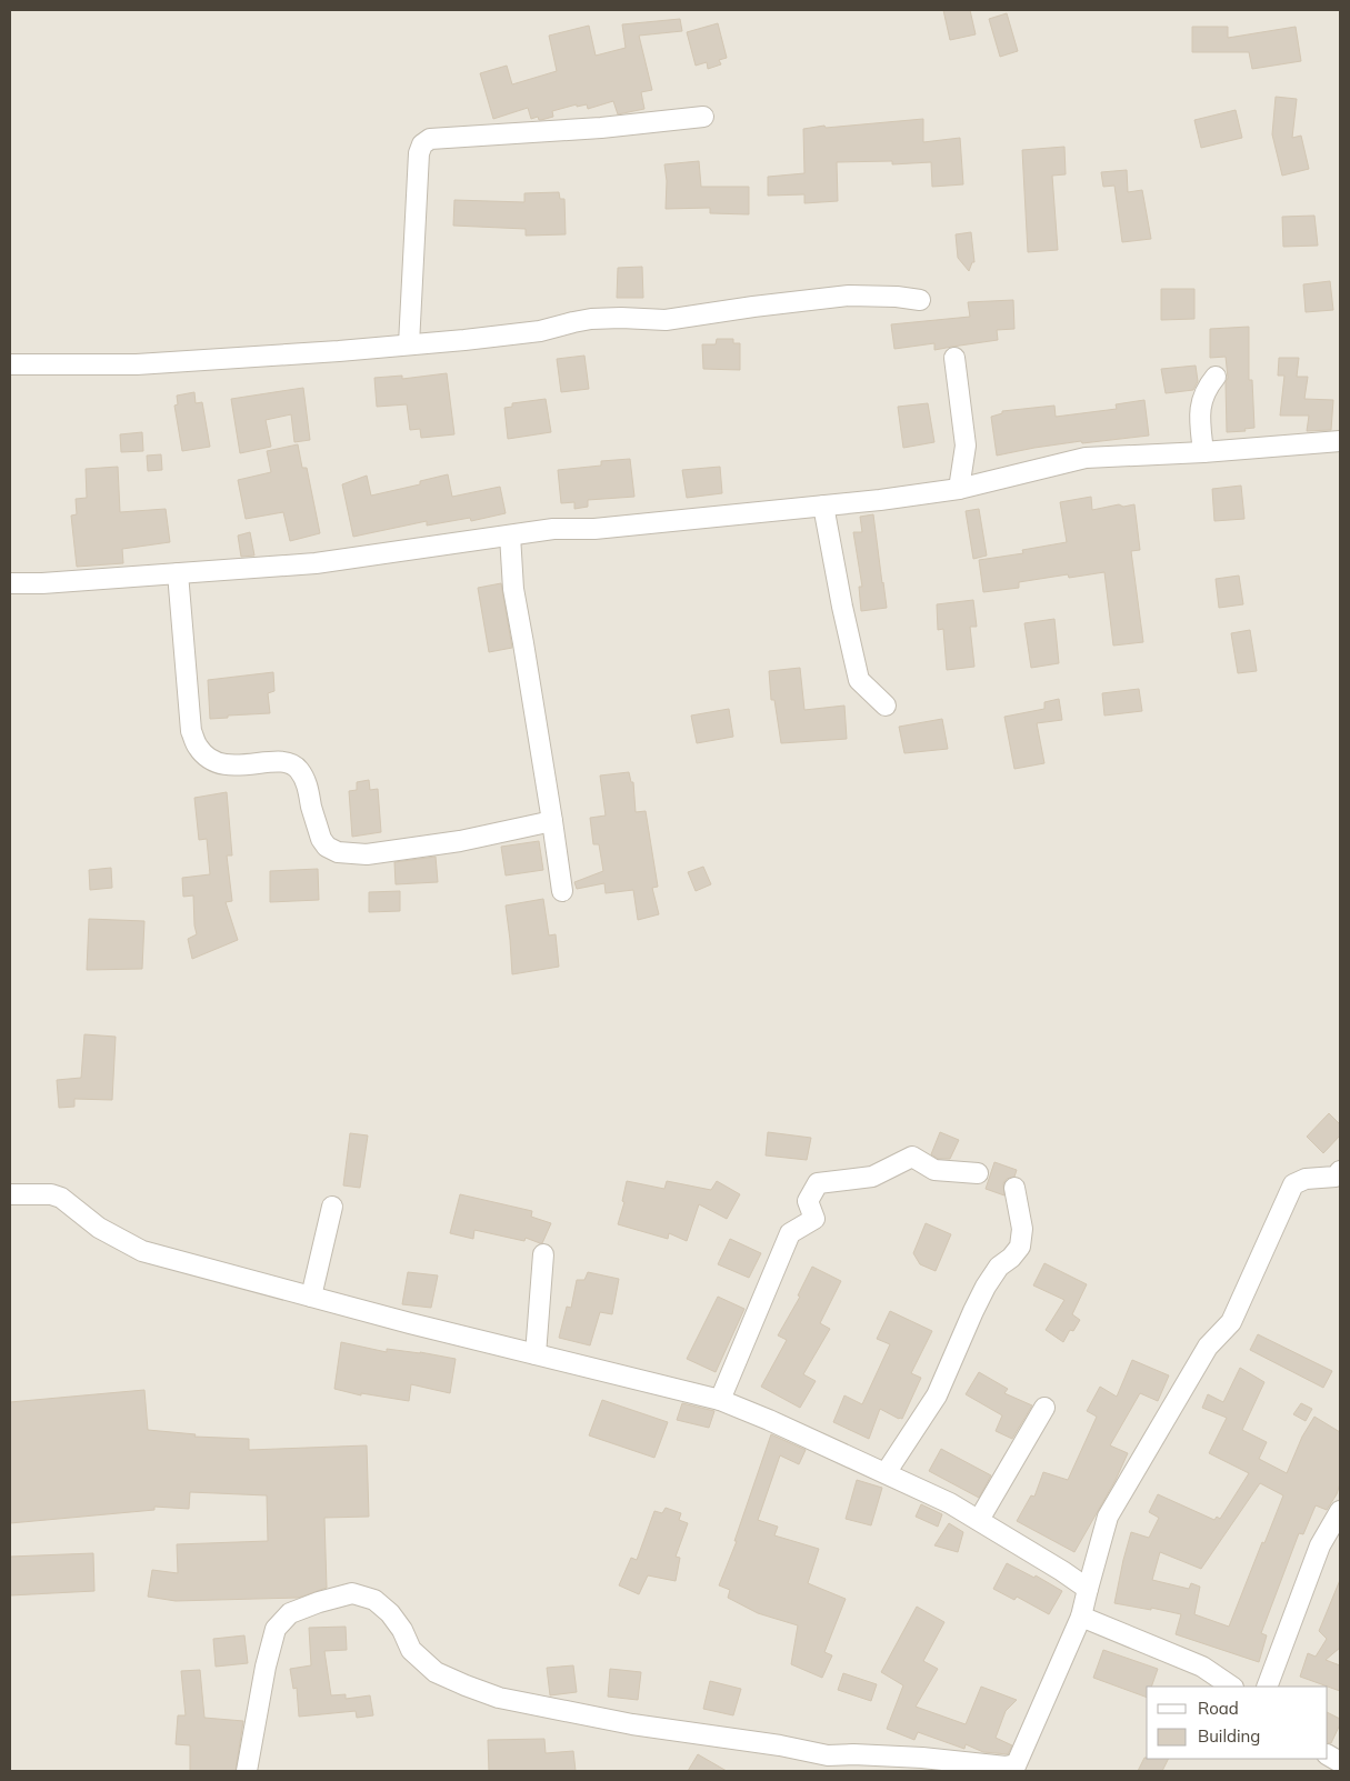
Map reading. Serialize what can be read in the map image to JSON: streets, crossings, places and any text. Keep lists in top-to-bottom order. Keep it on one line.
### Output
{"legend":["Road","Building"]}
